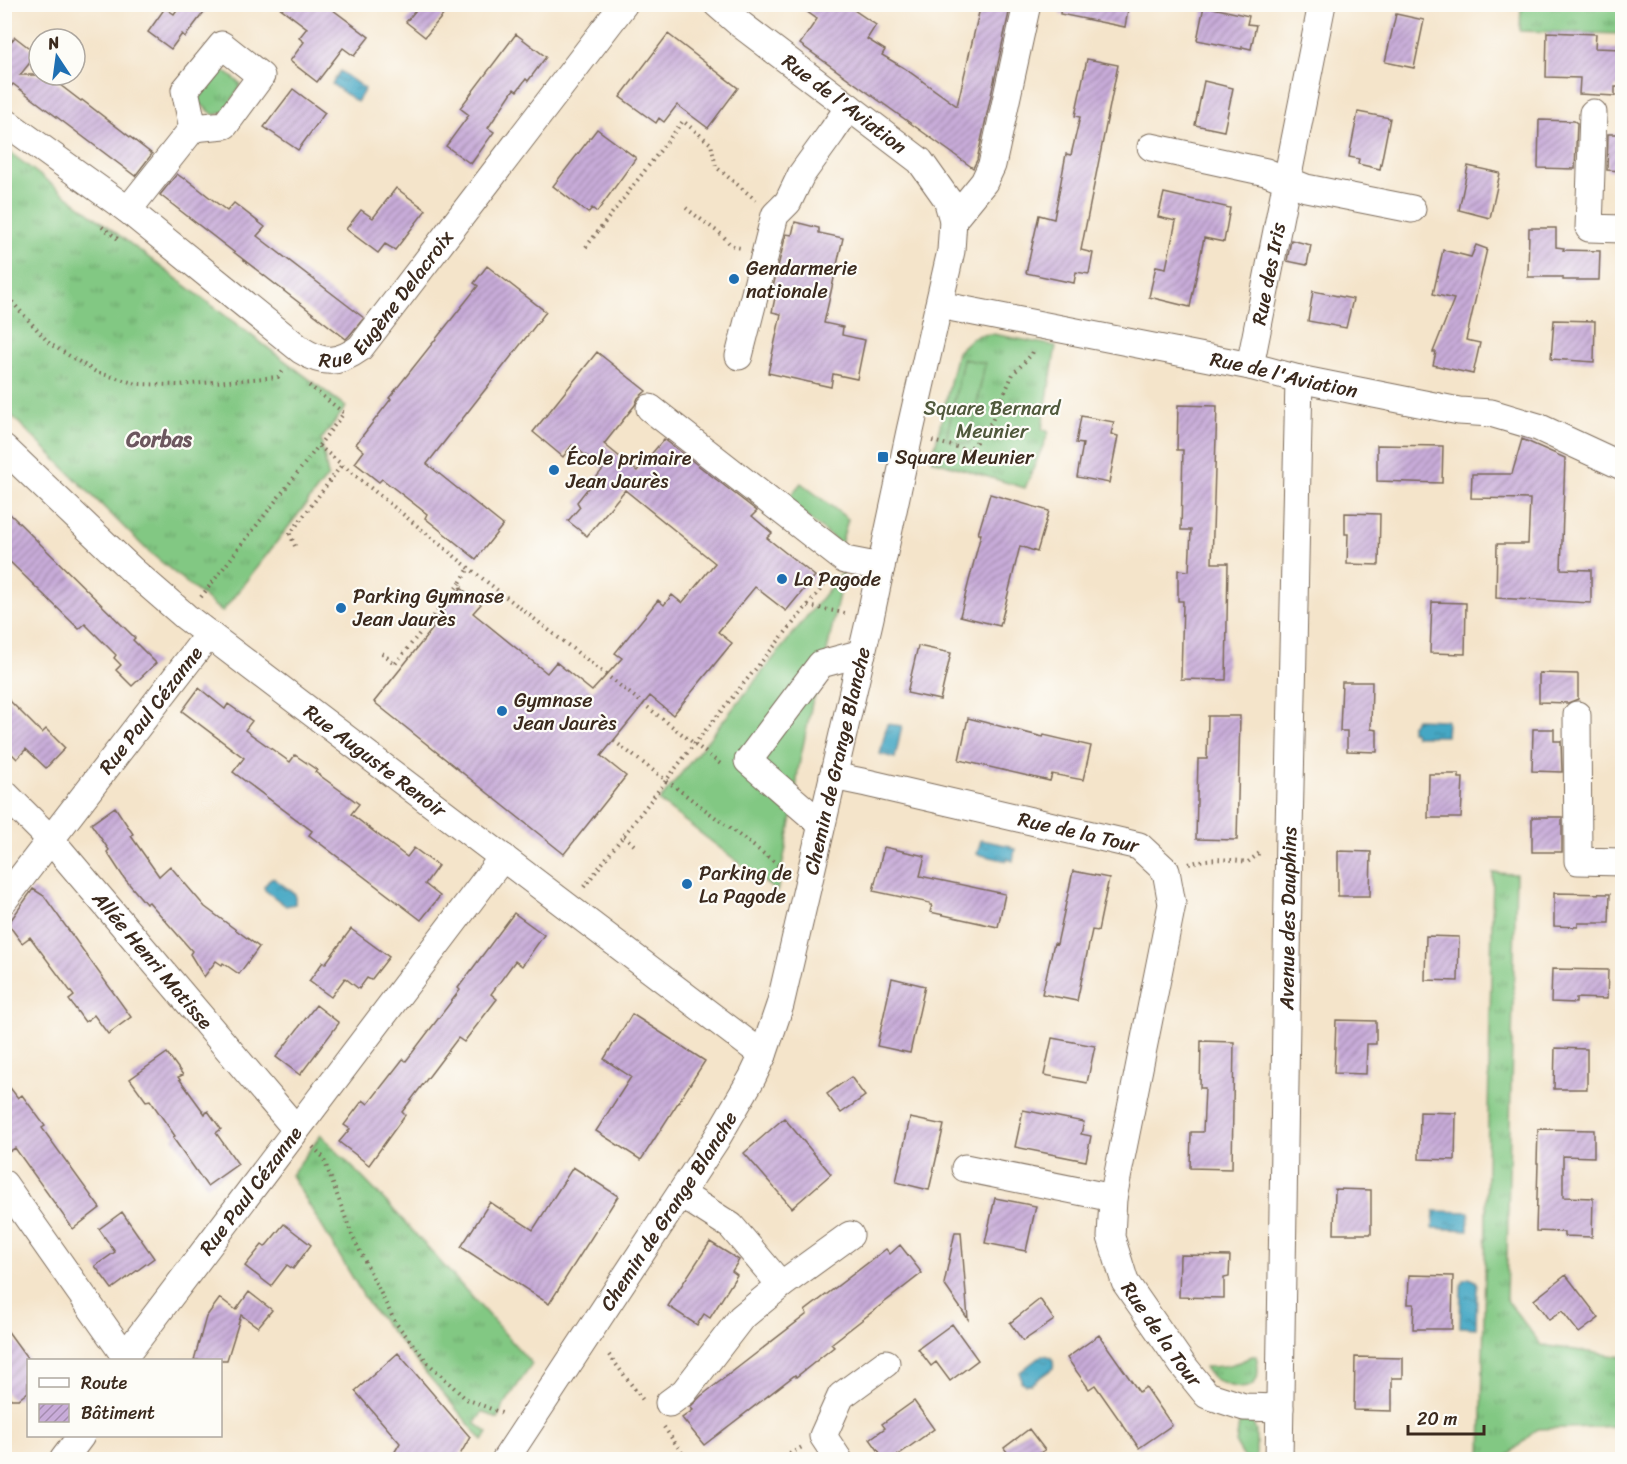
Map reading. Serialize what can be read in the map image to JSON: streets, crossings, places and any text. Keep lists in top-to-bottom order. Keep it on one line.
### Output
{"streets":{"street":["Rue de l'Aviation","Rue des Iris","Rue Eugène Delacroix","Rue Paul Cézanne","Rue Auguste Renoir","Chemin de Grange Blanche","Rue de la Tour","Avenue des Dauphins","Allée Henri Matisse"]},"crossings":[["Rue de l'Aviation","Rue des Iris"],["Rue de l'Aviation","Chemin de Grange Blanche"],["Rue de l'Aviation","Avenue des Dauphins"],["Rue Paul Cézanne","Rue Auguste Renoir"],["Rue Paul Cézanne","Allée Henri Matisse"],["Rue Auguste Renoir","Chemin de Grange Blanche"],["Chemin de Grange Blanche","Rue de la Tour"],["Rue de la Tour","Avenue des Dauphins"]],"districts":["Corbas"],"parks":["Square Bernard Meunier"],"places":{"other":["Gendarmerie nationale","École primaire Jean Jaurès","La Pagode","Parking Gymnase Jean Jaurès","Gymnase Jean Jaurès","Parking de La Pagode"],"transit":["Square Meunier"]},"legend":["Route","Bâtiment"],"scale_bar":"20 m","north":"top"}
